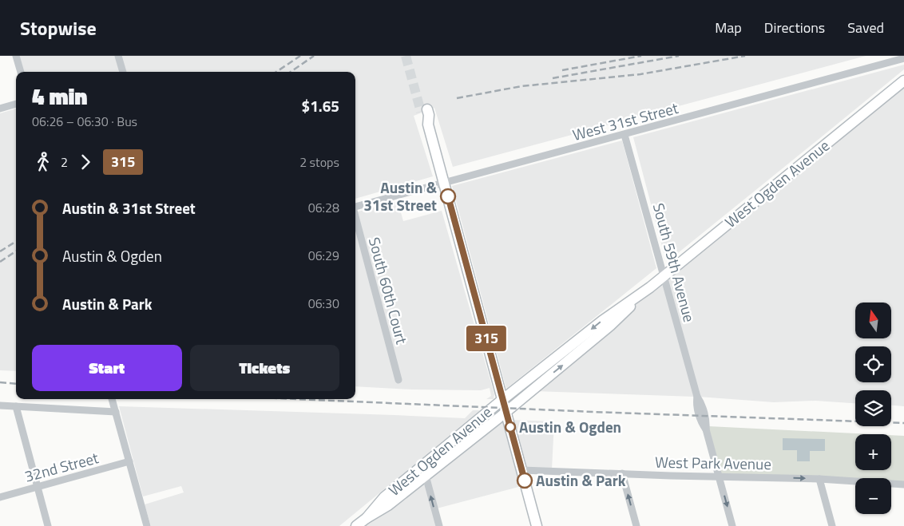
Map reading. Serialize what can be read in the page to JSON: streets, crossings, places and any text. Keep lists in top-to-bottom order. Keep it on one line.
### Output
{"streets":{"main road":["West Ogden Avenue"],"street":["West 31st Street","South 59th Avenue","South 60th Court","West Park Avenue","32nd Street"]},"crossings":[["West 31st Street","South 59th Avenue"],["West Ogden Avenue","South 59th Avenue"],["South 59th Avenue","West Park Avenue"]],"places":["Austin & 31st Street","Austin & Ogden","Austin & Park"],"lines":["bus line 315"],"north":"top","page":{"header":"Stopwise","nav":["Map","Directions","Saved"],"on_map":"315","heading":["4 min","06:26 – 06:30 · Bus","$1.65"],"legs":["2","315","2 stops"],"list":[{"name":"Austin & 31st Street","value":"06:28"},{"name":"Austin & Ogden","value":"06:29"},{"name":"Austin & Park","value":"06:30"}],"map_buttons":["+","−"],"buttons":["Start","Tickets"]}}
